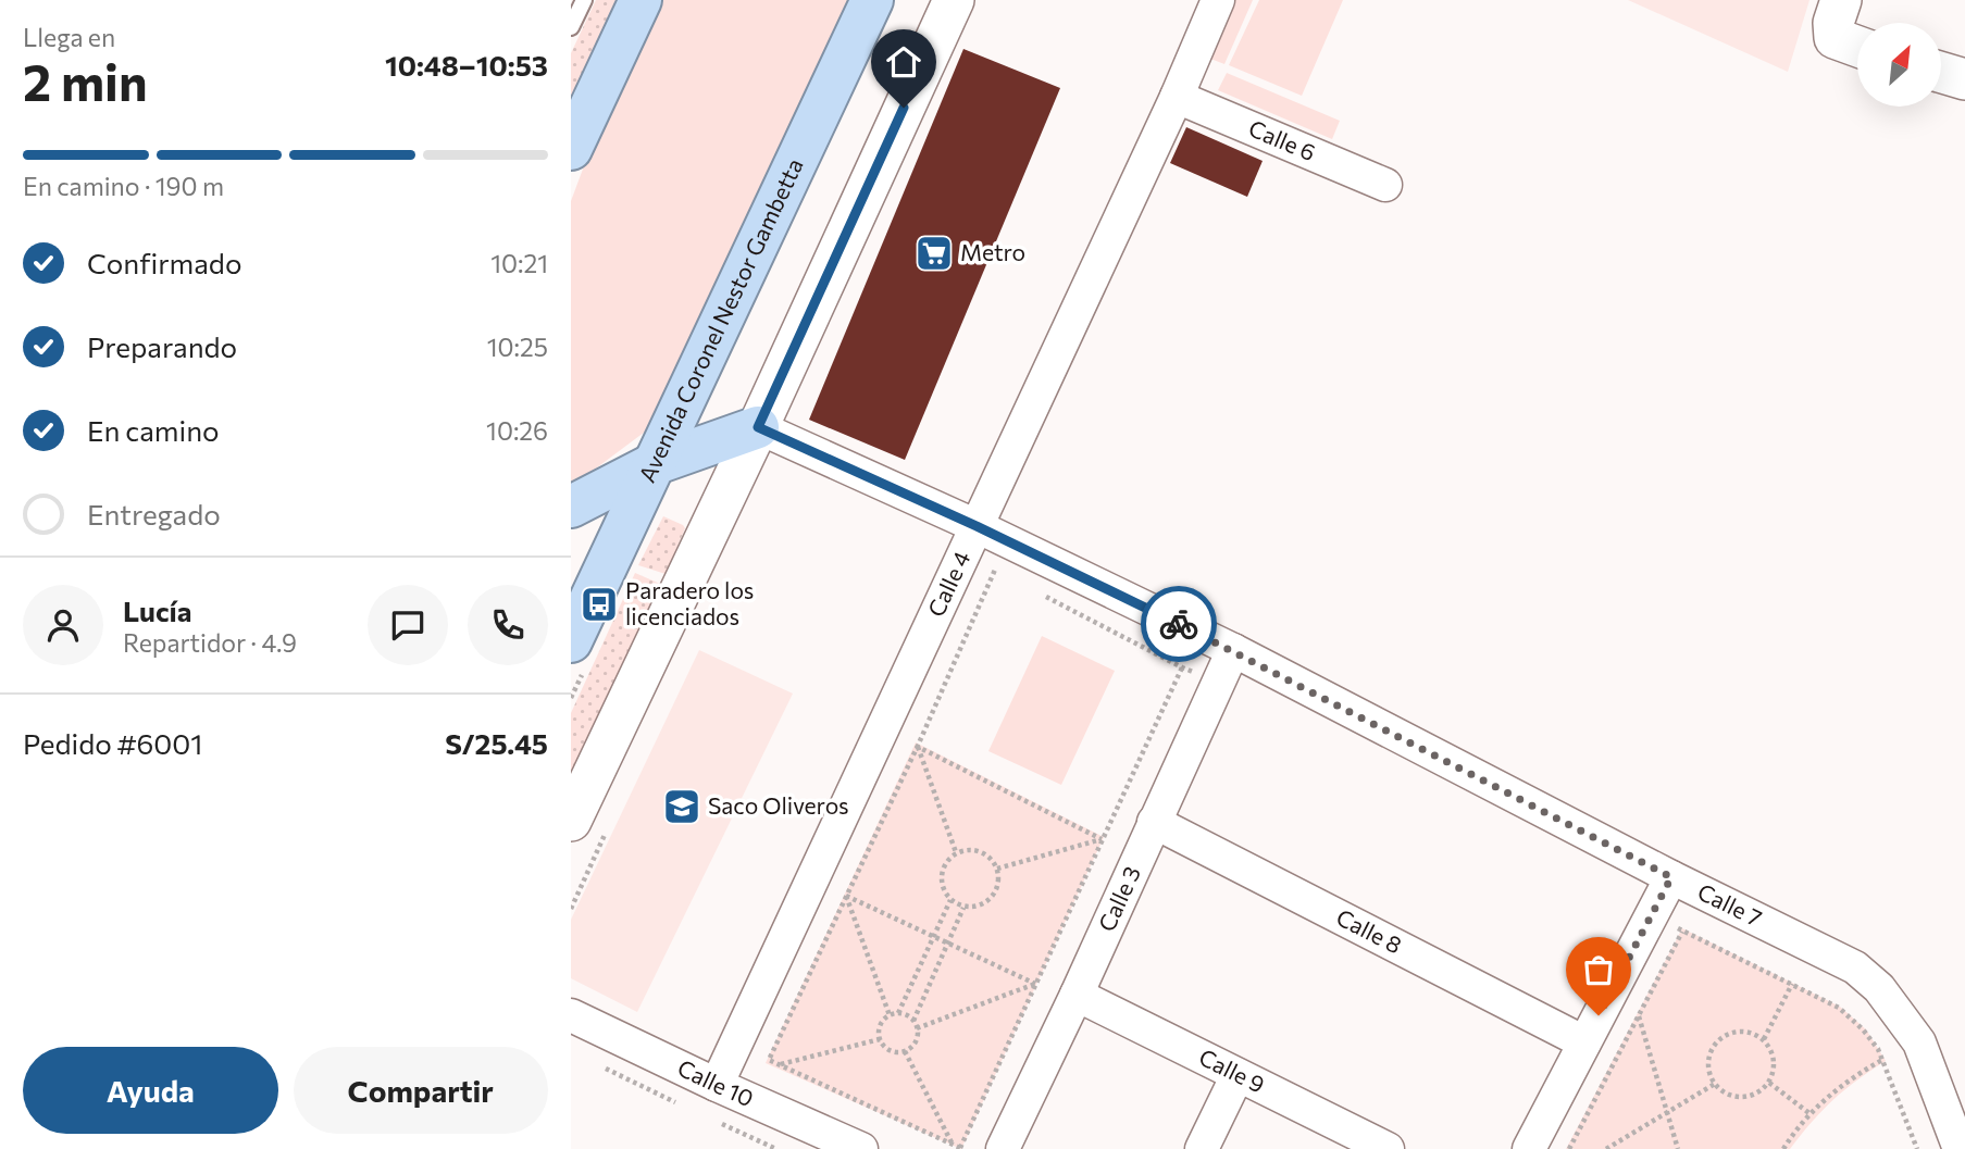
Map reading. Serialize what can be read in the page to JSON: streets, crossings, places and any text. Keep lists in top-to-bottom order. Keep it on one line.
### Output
{"streets":{"highway":["Avenida Coronel Nestor Gambetta"],"street":["Calle 6","Calle 4","Calle 3","Calle 7","Calle 8","Calle 9","Calle 10"]},"crossings":[["Calle 6","Calle 4"],["Calle 4","Calle 7"],["Calle 4","Calle 10"],["Calle 3","Calle 7"],["Calle 3","Calle 8"],["Calle 3","Calle 9"]],"places":{"supermarket":["Metro"],"bus stop":["Paradero los licenciados"],"school or university":["Saco Oliveros"]},"north":"top right","page":{"heading":["2 min","Llega en","10:48–10:53"],"panel":["Lucía","Repartidor · 4.9","Pedido #6001","S/25.45"],"bar":"En camino · 190 m","list":[["Confirmado","10:21"],["Preparando","10:25"],["En camino","10:26"],"Entregado"],"buttons":["Ayuda","Compartir"]}}
